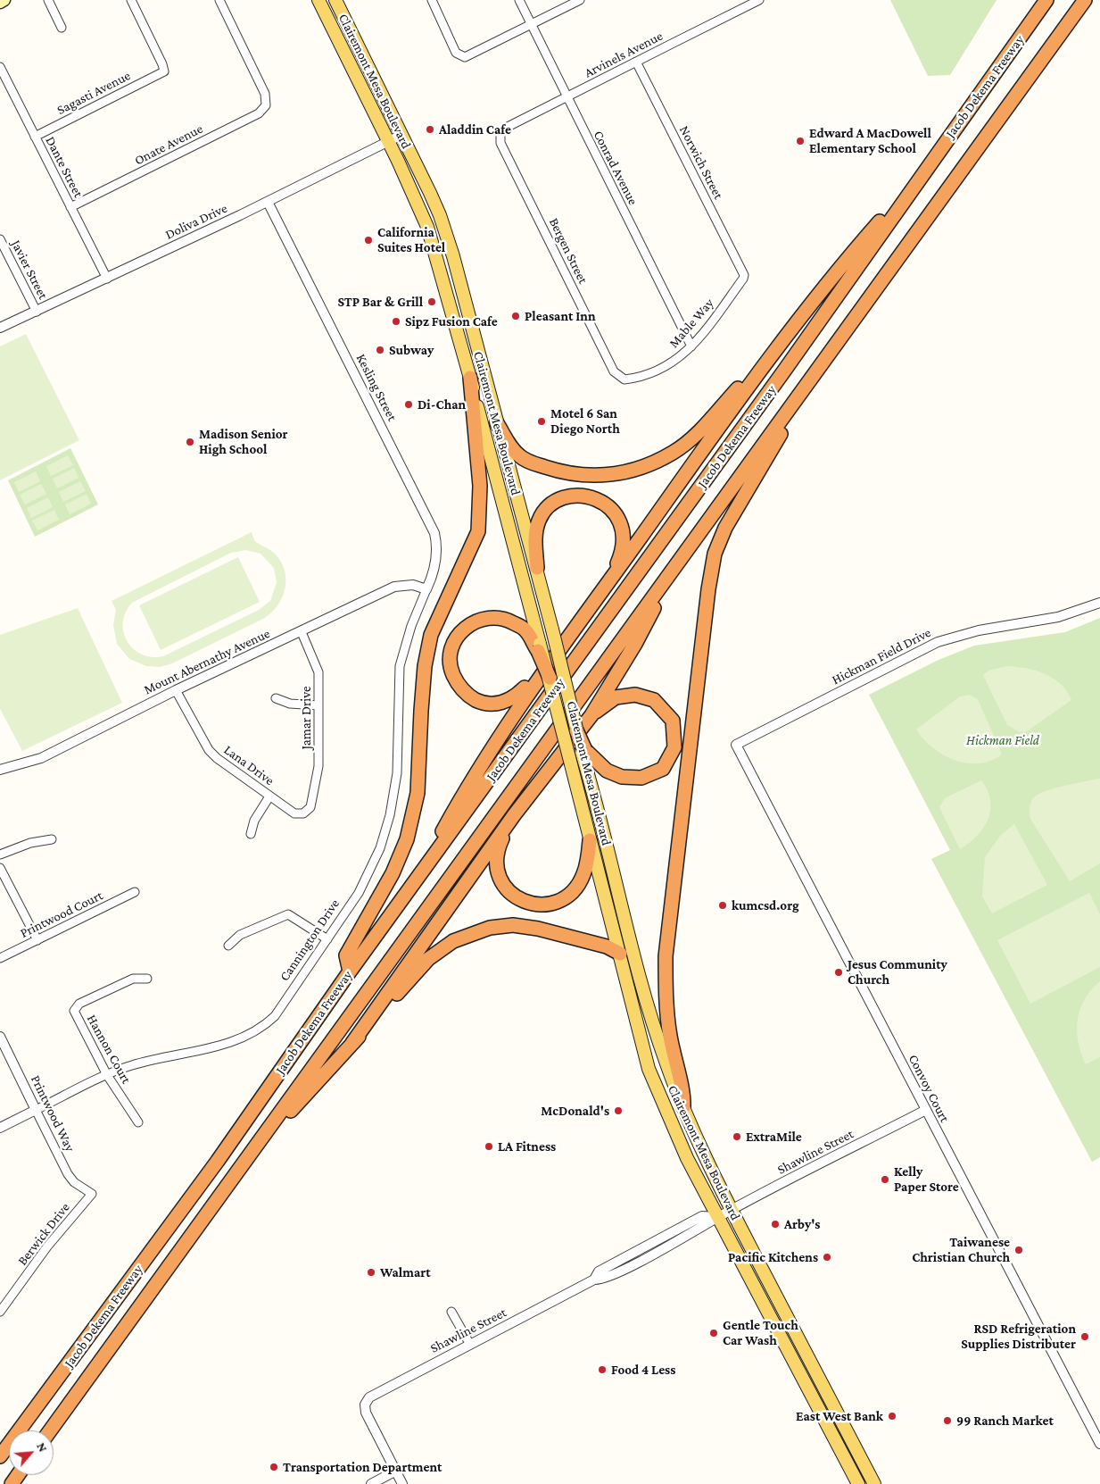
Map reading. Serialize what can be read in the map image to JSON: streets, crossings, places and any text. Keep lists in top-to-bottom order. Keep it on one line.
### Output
{"streets":{"highway":["Jacob Dekema Freeway"],"main road":["Clairemont Mesa Boulevard"],"street":["Arvinels Avenue","Sagasti Avenue","Onate Avenue","Norwich Street","Dante Street","Conrad Avenue","Doliva Drive","Bergen Street","Javier Street","Mable Way","Kesling Street","Hickman Field Drive","Mount Abernathy Avenue","Jamar Drive","Lana Drive","Printwood Court","Cannington Drive","Hannon Court","Convoy Court","Printwood Way","Shawline Street","Berwick Drive"]},"crossings":[["Arvinels Avenue","Norwich Street"],["Arvinels Avenue","Conrad Avenue"],["Arvinels Avenue","Bergen Street"],["Clairemont Mesa Boulevard","Doliva Drive"],["Clairemont Mesa Boulevard","Shawline Street"],["Sagasti Avenue","Dante Street"],["Onate Avenue","Dante Street"],["Norwich Street","Mable Way"],["Dante Street","Doliva Drive"],["Conrad Avenue","Mable Way"],["Doliva Drive","Javier Street"],["Doliva Drive","Kesling Street"],["Bergen Street","Mable Way"],["Kesling Street","Mount Abernathy Avenue"],["Kesling Street","Cannington Drive"],["Hickman Field Drive","Convoy Court"],["Mount Abernathy Avenue","Jamar Drive"],["Mount Abernathy Avenue","Lana Drive"],["Mount Abernathy Avenue","Cannington Drive"],["Jamar Drive","Lana Drive"],["Cannington Drive","Hannon Court"],["Cannington Drive","Printwood Way"],["Convoy Court","Shawline Street"],["Printwood Way","Berwick Drive"]],"parks":["Hickman Field"],"places":["Aladdin Cafe","Edward A MacDowell Elementary School","California Suites Hotel","STP Bar & Grill","Pleasant Inn","Sipz Fusion Cafe","Subway","Di-Chan","Motel 6 San Diego North","Madison Senior High School","kumcsd.org","Jesus Community Church","McDonald's","ExtraMile","LA Fitness","Kelly Paper Store","Arby's","Taiwanese Christian Church","Pacific Kitchens","Walmart","Gentle Touch Car Wash","RSD Refrigeration Supplies Distributer","Food 4 Less","East West Bank","99 Ranch Market","Transportation Department"],"north":"top right"}
